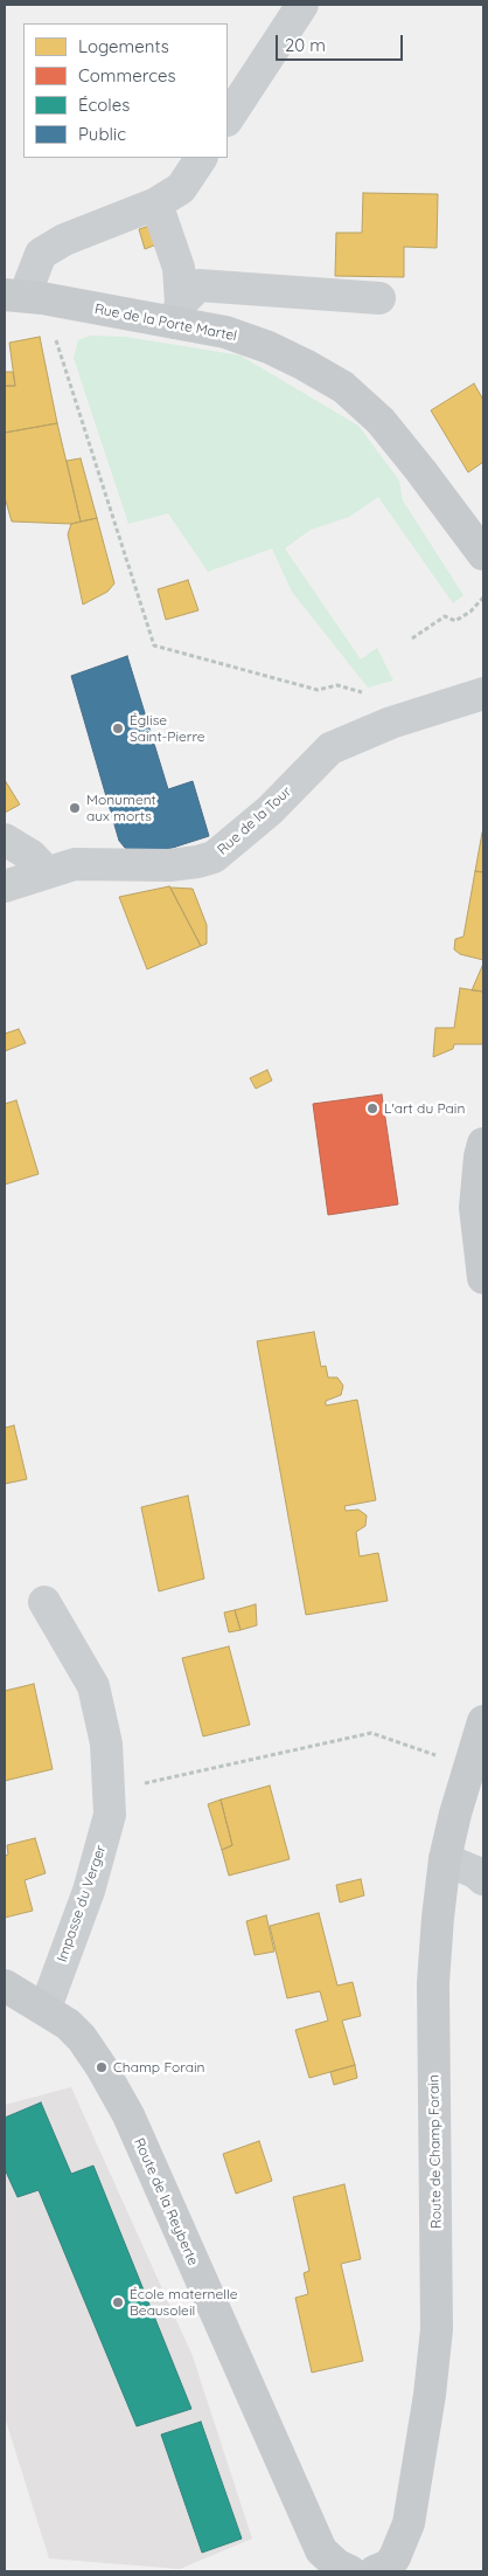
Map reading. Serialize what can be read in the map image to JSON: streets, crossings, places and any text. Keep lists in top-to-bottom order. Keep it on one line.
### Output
{"streets":{"main road":["Rue de la Porte Martel","Route de Champ Forain","Route de la Reyberte"],"street":["Rue de la Tour","Impasse du Verger"]},"crossings":[["Impasse du Verger","Route de la Reyberte"]],"places":["Église Saint-Pierre","Monument aux morts","L'art du Pain","Champ Forain","École maternelle Beausoleil"],"legend":["Logements","Commerces","Écoles","Public"],"scale_bar":"20 m"}
